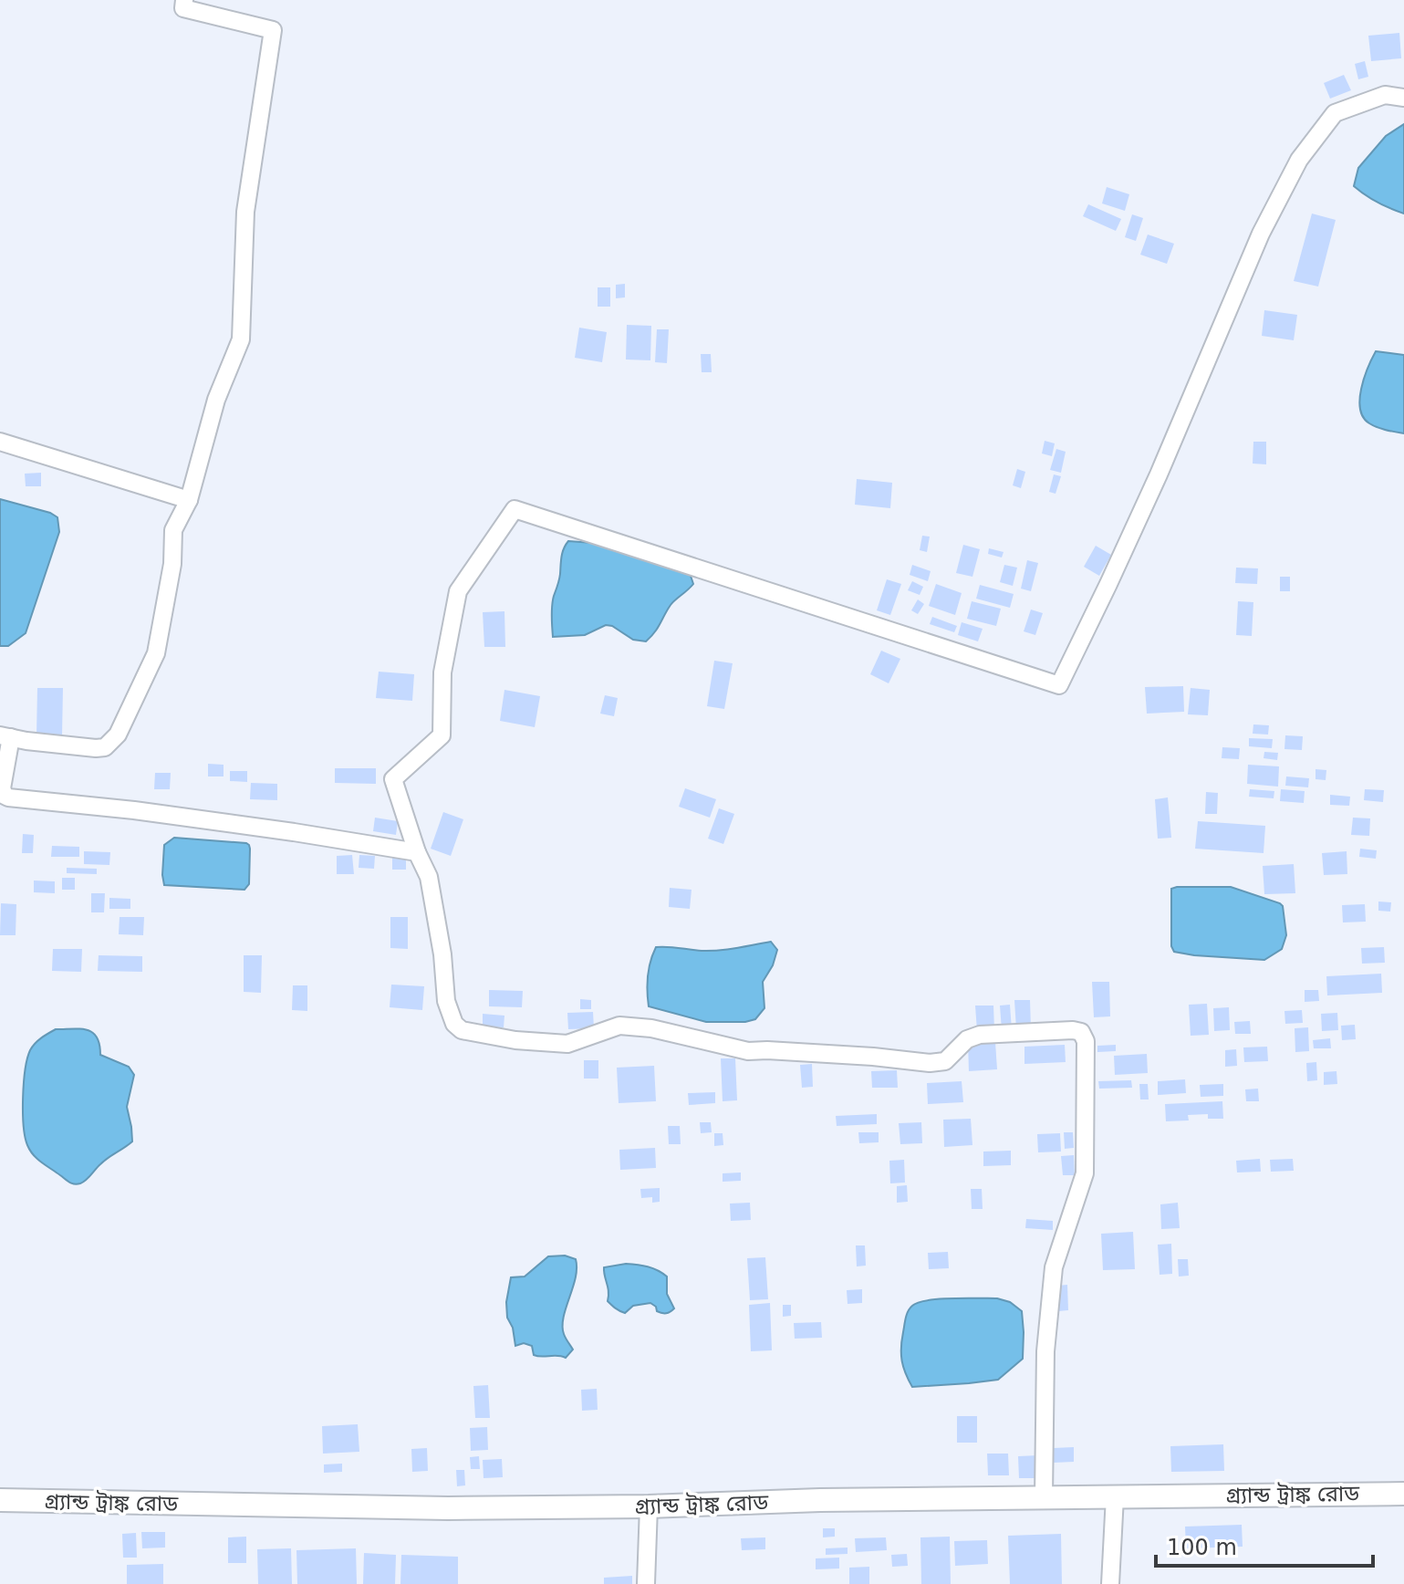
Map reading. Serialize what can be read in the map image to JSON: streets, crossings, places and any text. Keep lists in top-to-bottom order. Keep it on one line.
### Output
{"streets":{"highway":["গ্র্যান্ড ট্রাঙ্ক রোড"]},"scale_bar":"100 m"}
